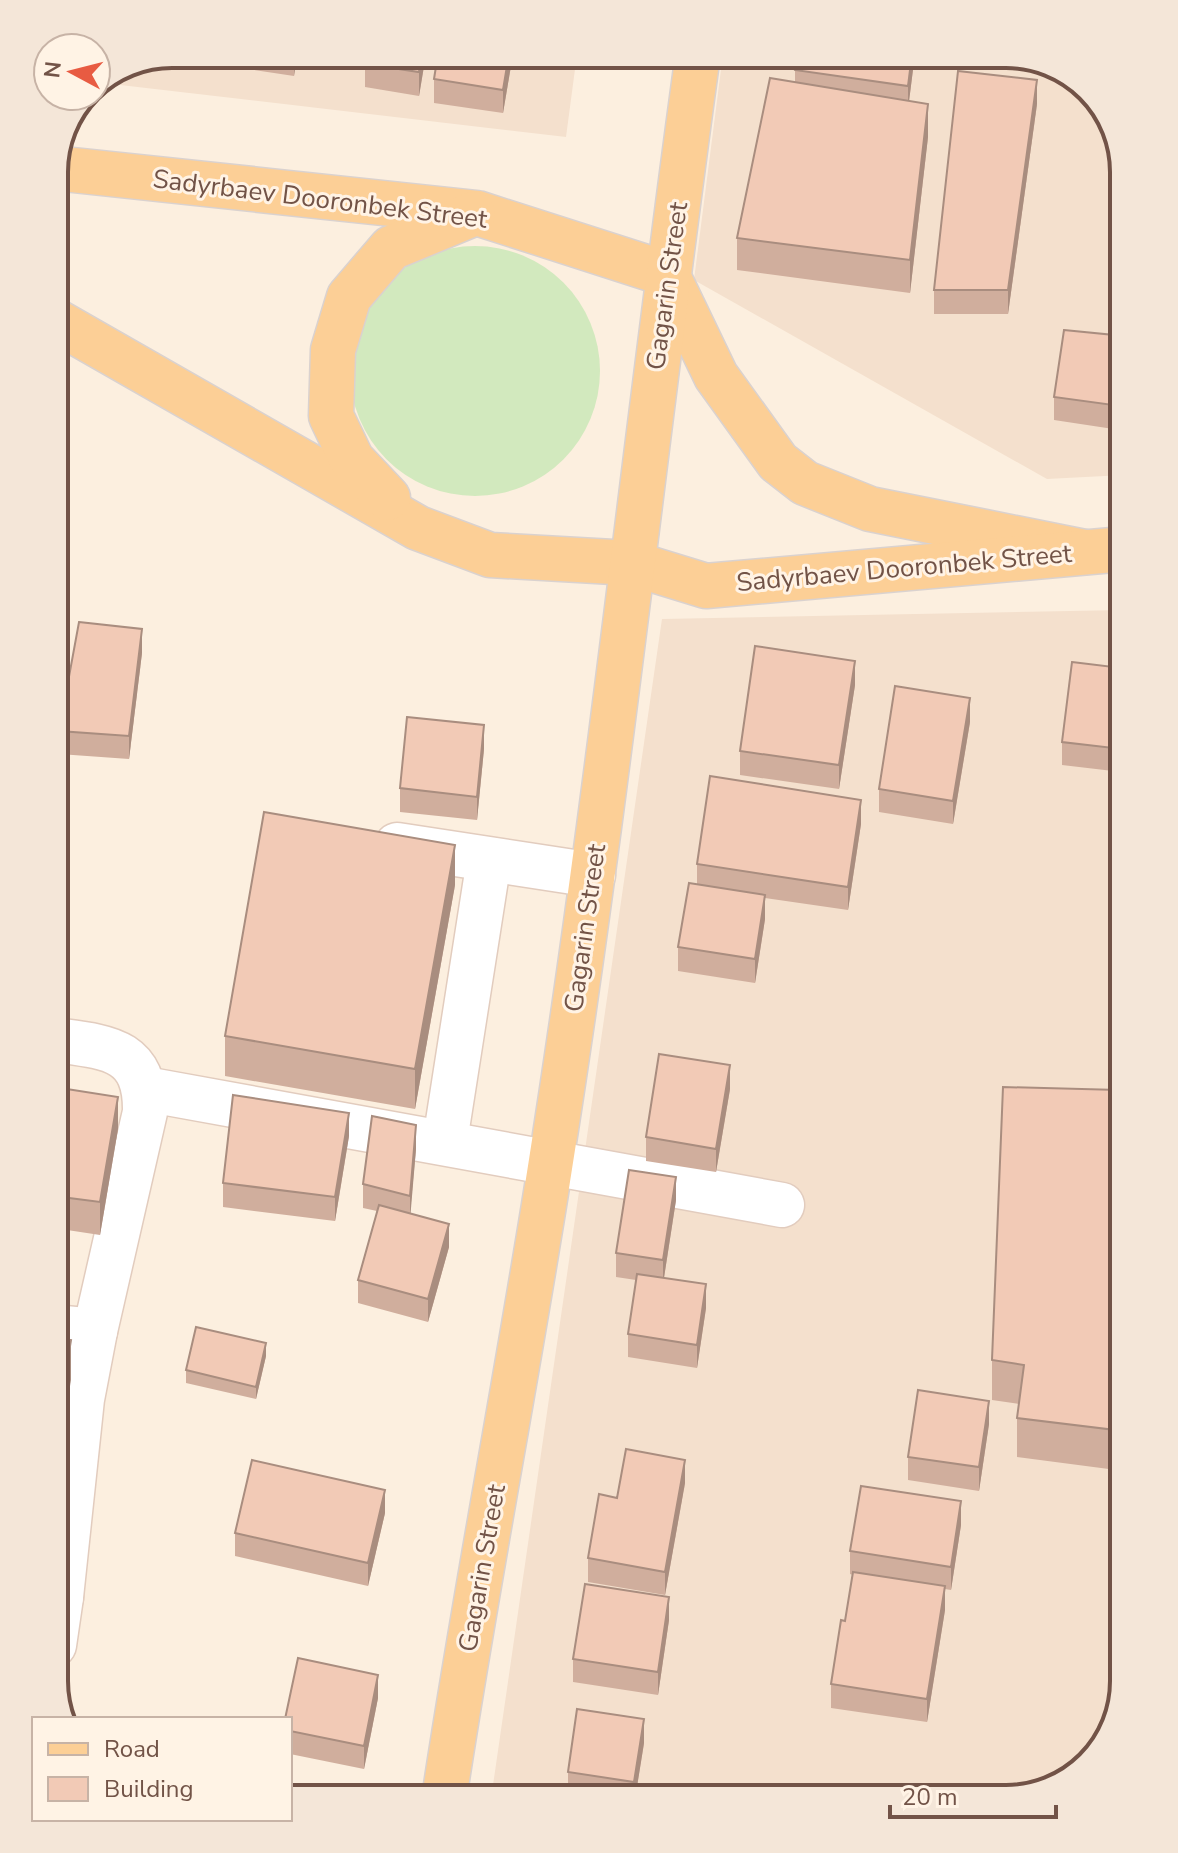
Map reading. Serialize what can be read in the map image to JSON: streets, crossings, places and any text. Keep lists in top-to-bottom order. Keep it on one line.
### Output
{"streets":{"main road":["Sadyrbaev Dooronbek Street","Gagarin Street"]},"crossings":[["Sadyrbaev Dooronbek Street","Gagarin Street"]],"legend":["Road","Building"],"scale_bar":"20 m","north":"left"}
